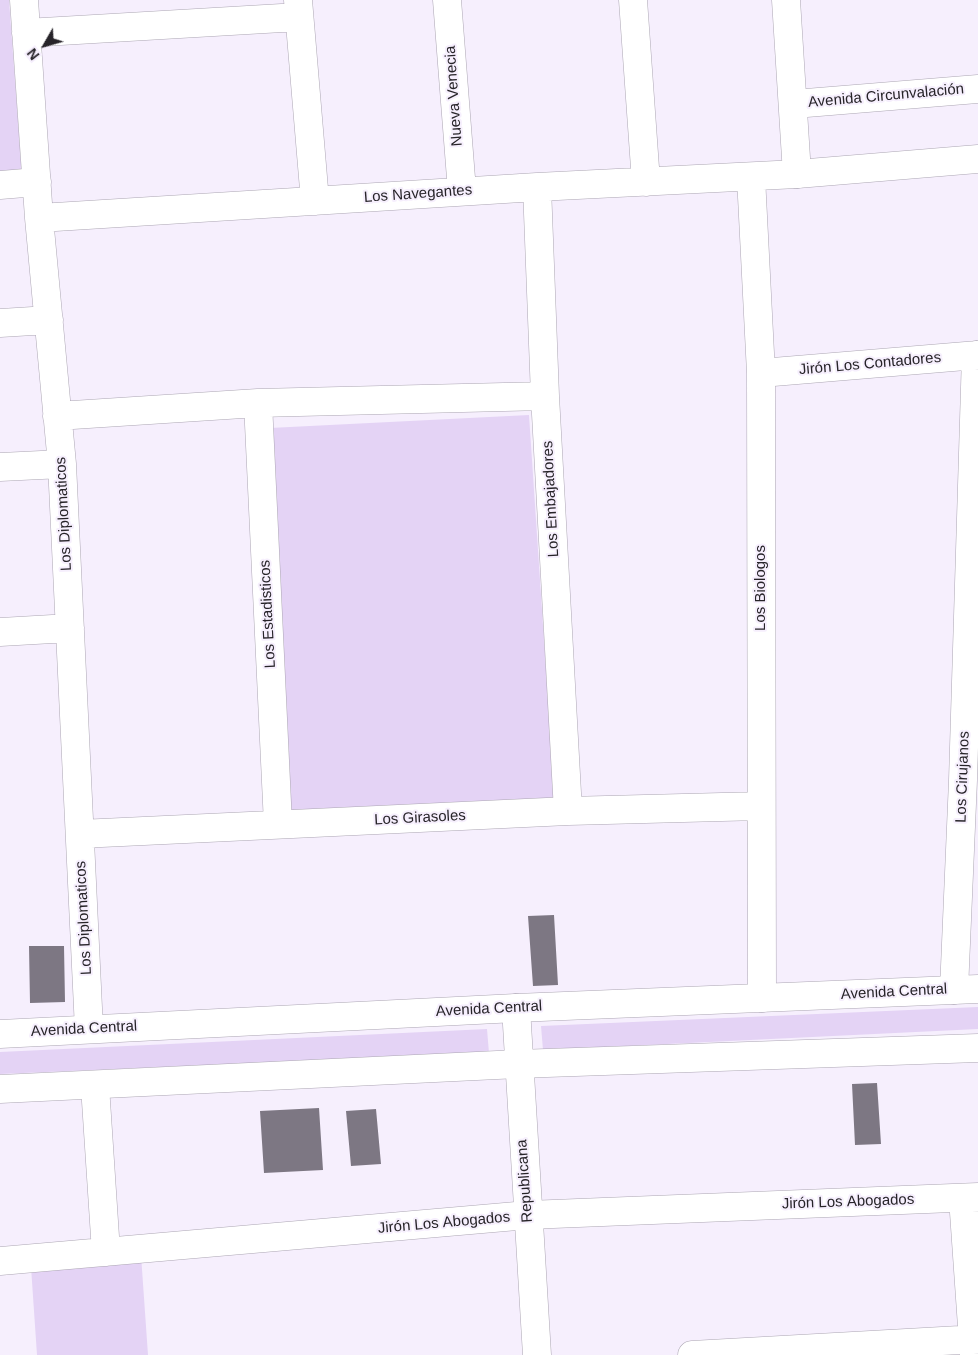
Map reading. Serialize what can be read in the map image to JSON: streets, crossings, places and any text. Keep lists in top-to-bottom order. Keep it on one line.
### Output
{"streets":{"street":["Nueva Venecia","Avenida Circunvalación","Los Navegantes","Jirón Los Contadores","Los Embajadores","Los Diplomaticos","Los Biologos","Los Estadisticos","Los Cirujanos","Los Girasoles","Avenida Central","Republicana","Jirón Los Abogados"]},"crossings":[["Nueva Venecia","Los Navegantes"],["Los Navegantes","Los Embajadores"],["Los Navegantes","Los Diplomaticos"],["Los Navegantes","Los Biologos"],["Jirón Los Contadores","Los Biologos"],["Jirón Los Contadores","Los Cirujanos"],["Los Embajadores","Los Girasoles"],["Los Diplomaticos","Los Girasoles"],["Los Diplomaticos","Avenida Central"],["Los Biologos","Los Girasoles"],["Los Biologos","Avenida Central"],["Los Estadisticos","Los Girasoles"],["Los Cirujanos","Avenida Central"],["Avenida Central","Republicana"],["Republicana","Jirón Los Abogados"]],"north":"bottom left"}
